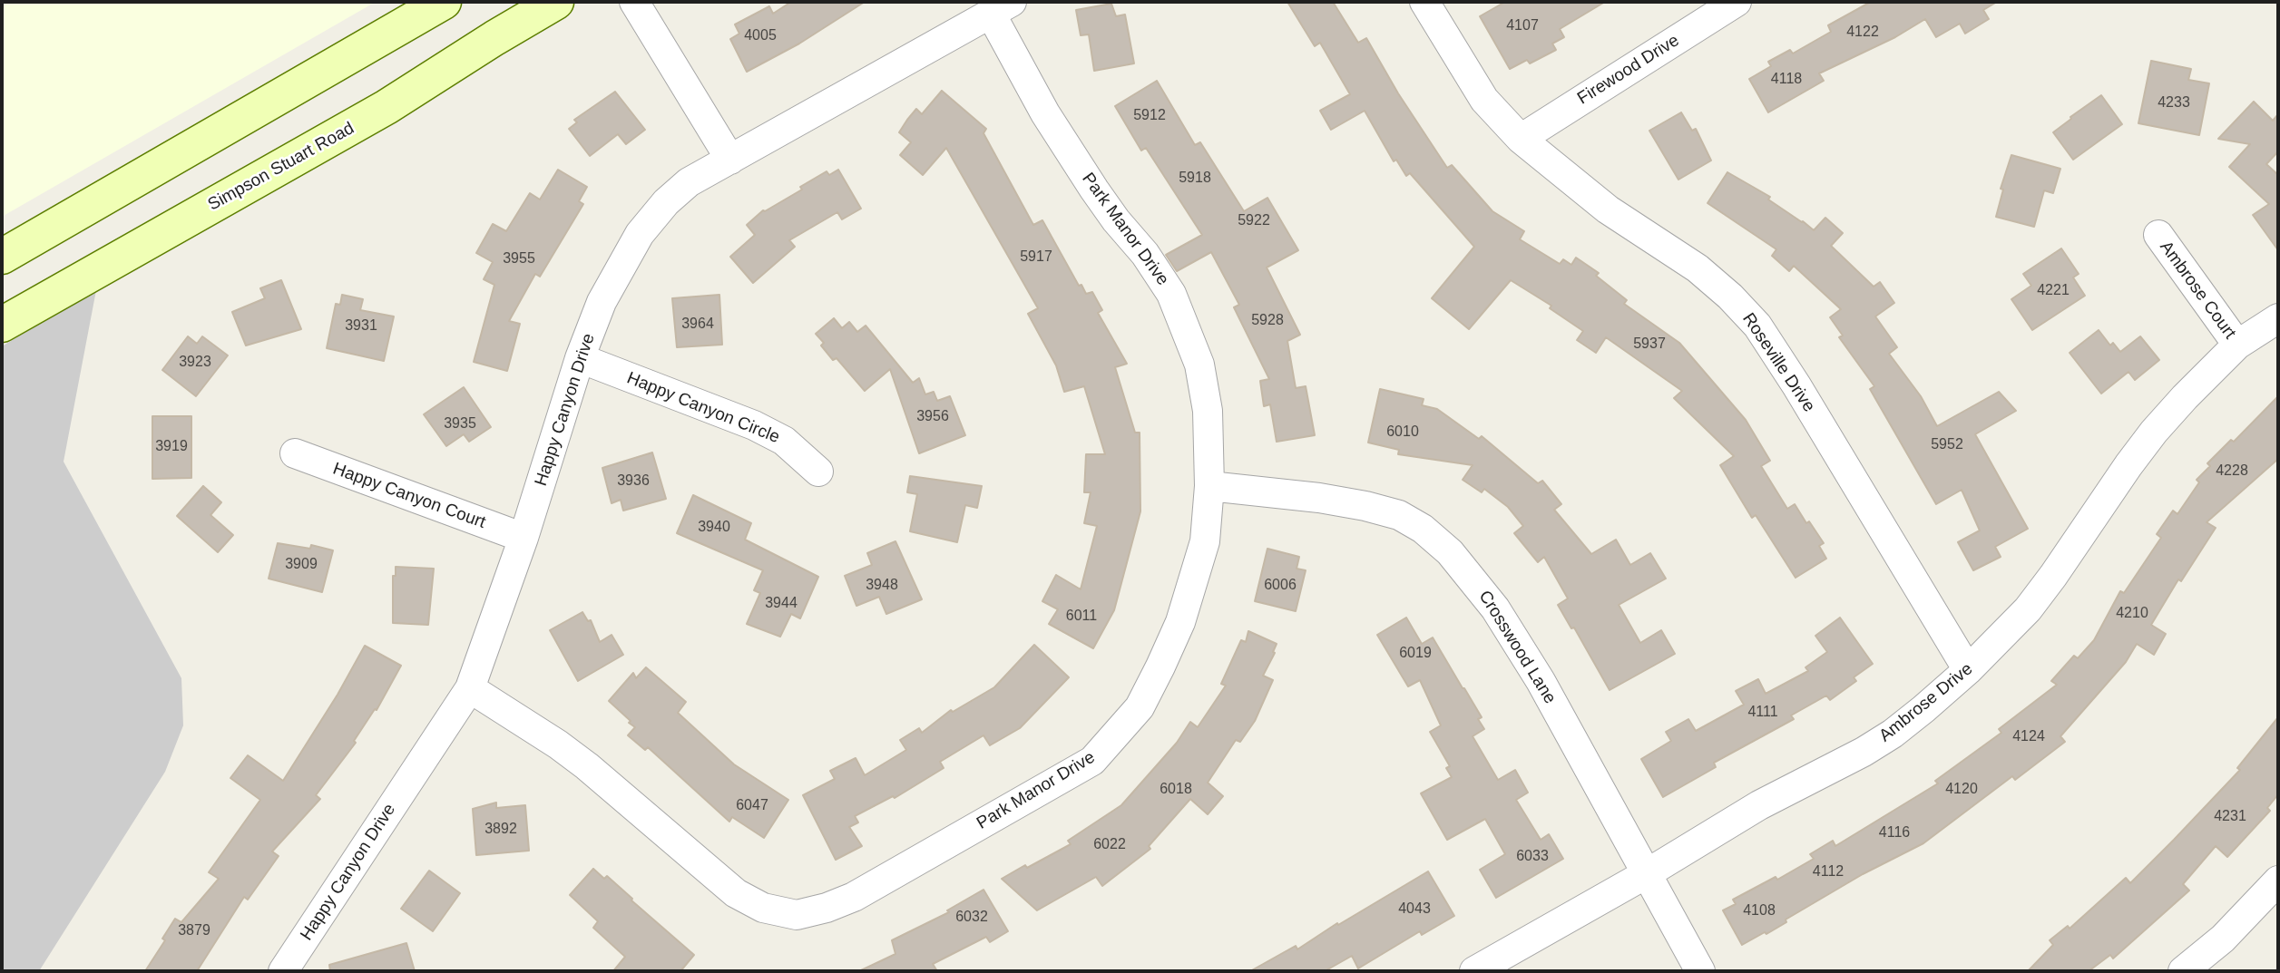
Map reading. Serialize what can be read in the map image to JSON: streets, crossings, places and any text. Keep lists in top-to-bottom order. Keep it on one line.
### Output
{"streets":{"main road":["Simpson Stuart Road"],"street":["Firewood Drive","Park Manor Drive","Ambrose Court","Roseville Drive","Happy Canyon Circle","Happy Canyon Drive","Happy Canyon Court","Crosswood Lane","Ambrose Drive"]},"crossings":[["Firewood Drive","Roseville Drive"],["Park Manor Drive","Happy Canyon Drive"],["Park Manor Drive","Crosswood Lane"],["Ambrose Court","Ambrose Drive"],["Roseville Drive","Ambrose Drive"],["Happy Canyon Circle","Happy Canyon Drive"],["Happy Canyon Drive","Happy Canyon Court"],["Crosswood Lane","Ambrose Drive"]],"house_numbers":["4107","4122","4005","4118","4233","5912","5918","5922","5917","3955","4221","5928","3964","3931","5937","3923","3956","3935","6010","5952","3919","4228","3936","3940","3909","3948","6006","3944","4210","6011","6019","4111","4124","6018","4120","6047","4231","3892","4116","6022","6033","4112","4043","4108","6032","3879"]}
